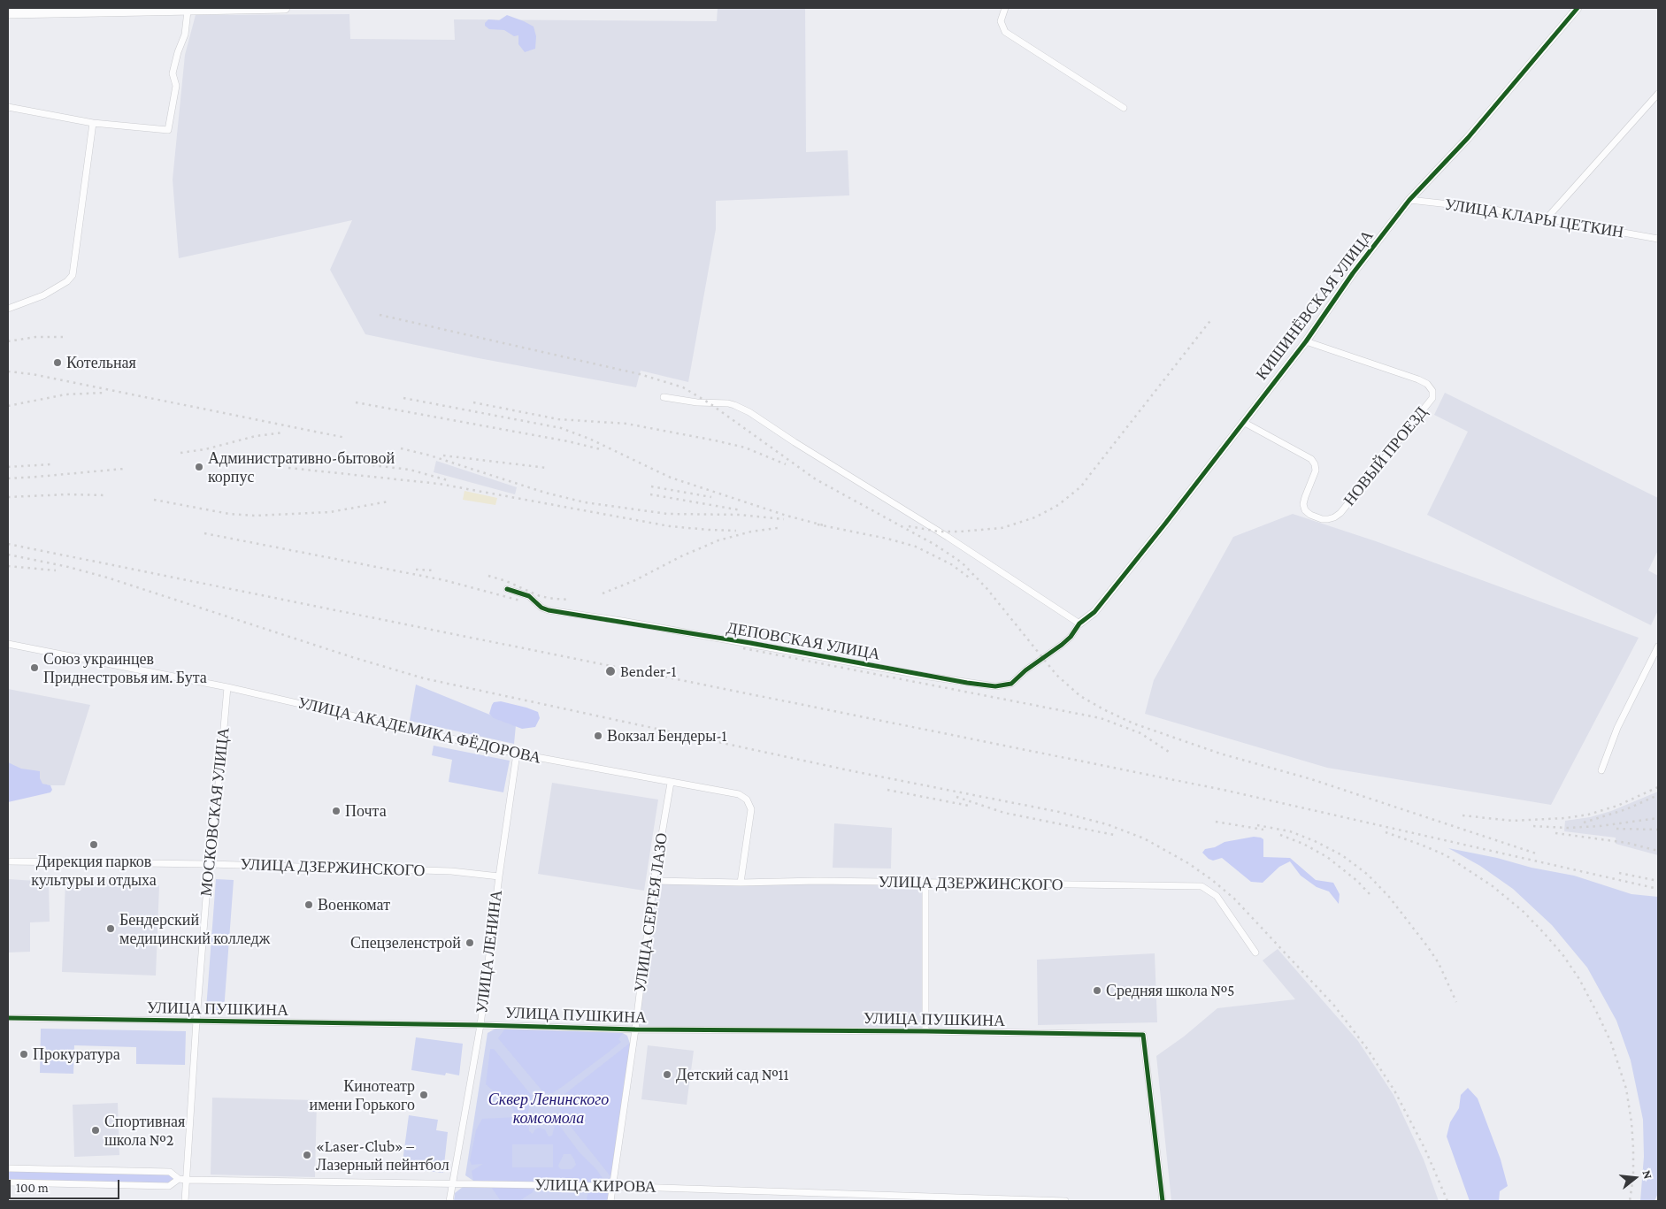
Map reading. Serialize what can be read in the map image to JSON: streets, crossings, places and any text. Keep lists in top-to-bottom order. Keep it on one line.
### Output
{"streets":{"street":["УЛИЦА КЛАРЫ ЦЕТКИН","КИШИНЁВСКАЯ УЛИЦА","НОВЫЙ ПРОЕЗД","ДЕПОВСКАЯ УЛИЦА","УЛИЦА АКАДЕМИКА ФЁДОРОВА","МОСКОВСКАЯ УЛИЦА","УЛИЦА ДЗЕРЖИНСКОГО","УЛИЦА СЕРГЕЯ ЛАЗО","УЛИЦА ЛЕНИНА","УЛИЦА ПУШКИНА","УЛИЦА КИРОВА"]},"crossings":[["УЛИЦА КЛАРЫ ЦЕТКИН","КИШИНЁВСКАЯ УЛИЦА"],["КИШИНЁВСКАЯ УЛИЦА","НОВЫЙ ПРОЕЗД"],["КИШИНЁВСКАЯ УЛИЦА","ДЕПОВСКАЯ УЛИЦА"],["УЛИЦА АКАДЕМИКА ФЁДОРОВА","МОСКОВСКАЯ УЛИЦА"],["УЛИЦА АКАДЕМИКА ФЁДОРОВА","УЛИЦА ДЗЕРЖИНСКОГО"],["УЛИЦА АКАДЕМИКА ФЁДОРОВА","УЛИЦА СЕРГЕЯ ЛАЗО"],["УЛИЦА АКАДЕМИКА ФЁДОРОВА","УЛИЦА ЛЕНИНА"],["МОСКОВСКАЯ УЛИЦА","УЛИЦА ДЗЕРЖИНСКОГО"],["МОСКОВСКАЯ УЛИЦА","УЛИЦА ПУШКИНА"],["МОСКОВСКАЯ УЛИЦА","УЛИЦА КИРОВА"],["УЛИЦА ДЗЕРЖИНСКОГО","УЛИЦА СЕРГЕЯ ЛАЗО"],["УЛИЦА ДЗЕРЖИНСКОГО","УЛИЦА ЛЕНИНА"],["УЛИЦА СЕРГЕЯ ЛАЗО","УЛИЦА ПУШКИНА"],["УЛИЦА СЕРГЕЯ ЛАЗО","УЛИЦА КИРОВА"],["УЛИЦА ЛЕНИНА","УЛИЦА ПУШКИНА"],["УЛИЦА ЛЕНИНА","УЛИЦА КИРОВА"]],"parks":["Сквер Ленинского комсомола"],"places":["Котельная","Административно-бытовой корпус","Союз украинцев Приднестровья им. Бута","Bender-1","Вокзал Бендеры-1","Почта","Дирекция парков культуры и отдыха","Военкомат","Бендерский медицинский колледж","Спецзеленстрой","Средняя школа №5","Прокуратура","Детский сад №11","Кинотеатр имени Горького","Спортивная школа №2","«Laser-Club» – Лазерный пейнтбол"],"scale_bar":"100 m","north":"right"}
